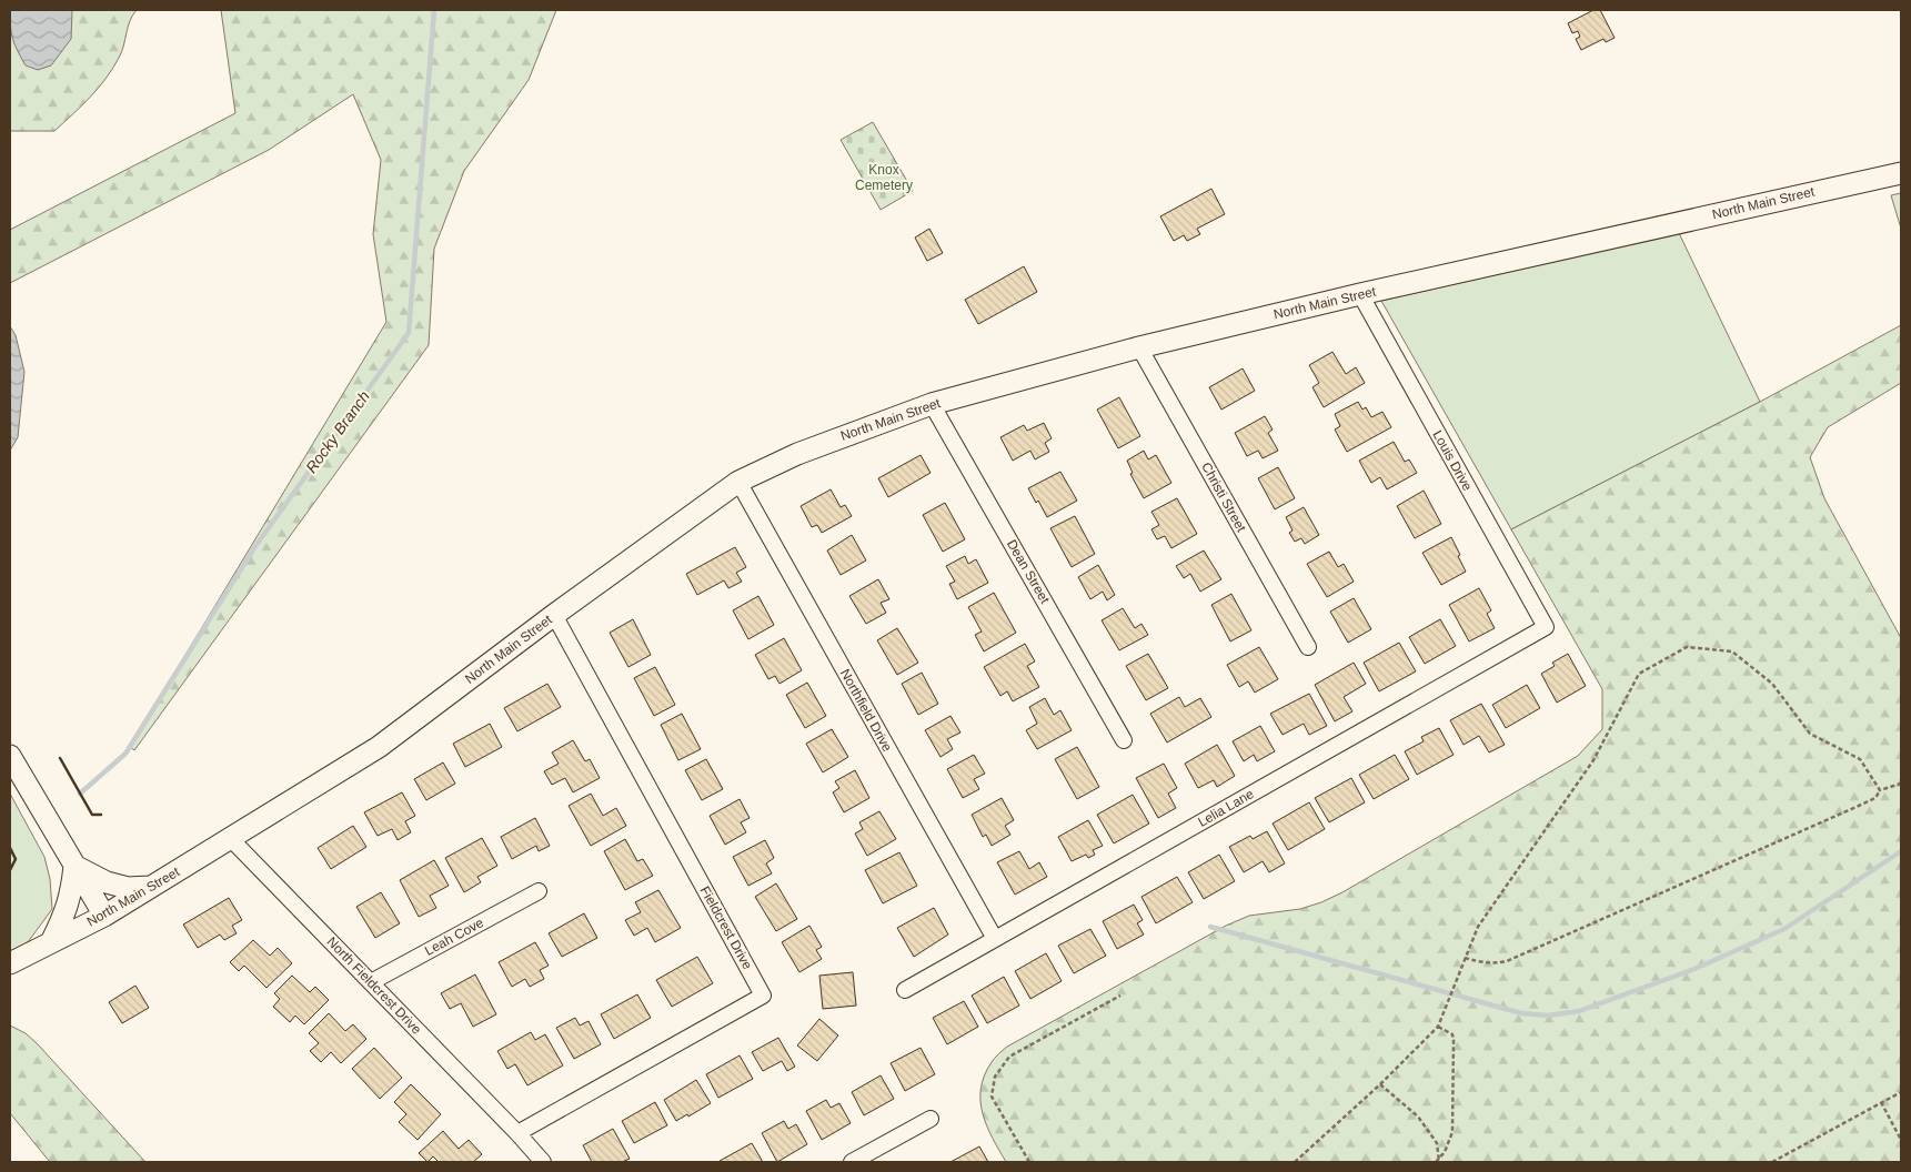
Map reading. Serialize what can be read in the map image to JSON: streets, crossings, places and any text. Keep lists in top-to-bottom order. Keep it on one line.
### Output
{"streets":{"street":["North Main Street","Louis Drive","Christi Street","Dean Street","Northfield Drive","Lelia Lane","Fieldcrest Drive","Leah Cove","North Fieldcrest Drive"]},"crossings":[["North Main Street","Louis Drive"],["North Main Street","Christi Street"],["North Main Street","Dean Street"],["North Main Street","Northfield Drive"],["North Main Street","Fieldcrest Drive"],["North Main Street","North Fieldcrest Drive"],["Louis Drive","Lelia Lane"],["Northfield Drive","Lelia Lane"],["Fieldcrest Drive","North Fieldcrest Drive"],["Leah Cove","North Fieldcrest Drive"]],"water":["Rocky Branch"],"parks":["Knox Cemetery"]}
